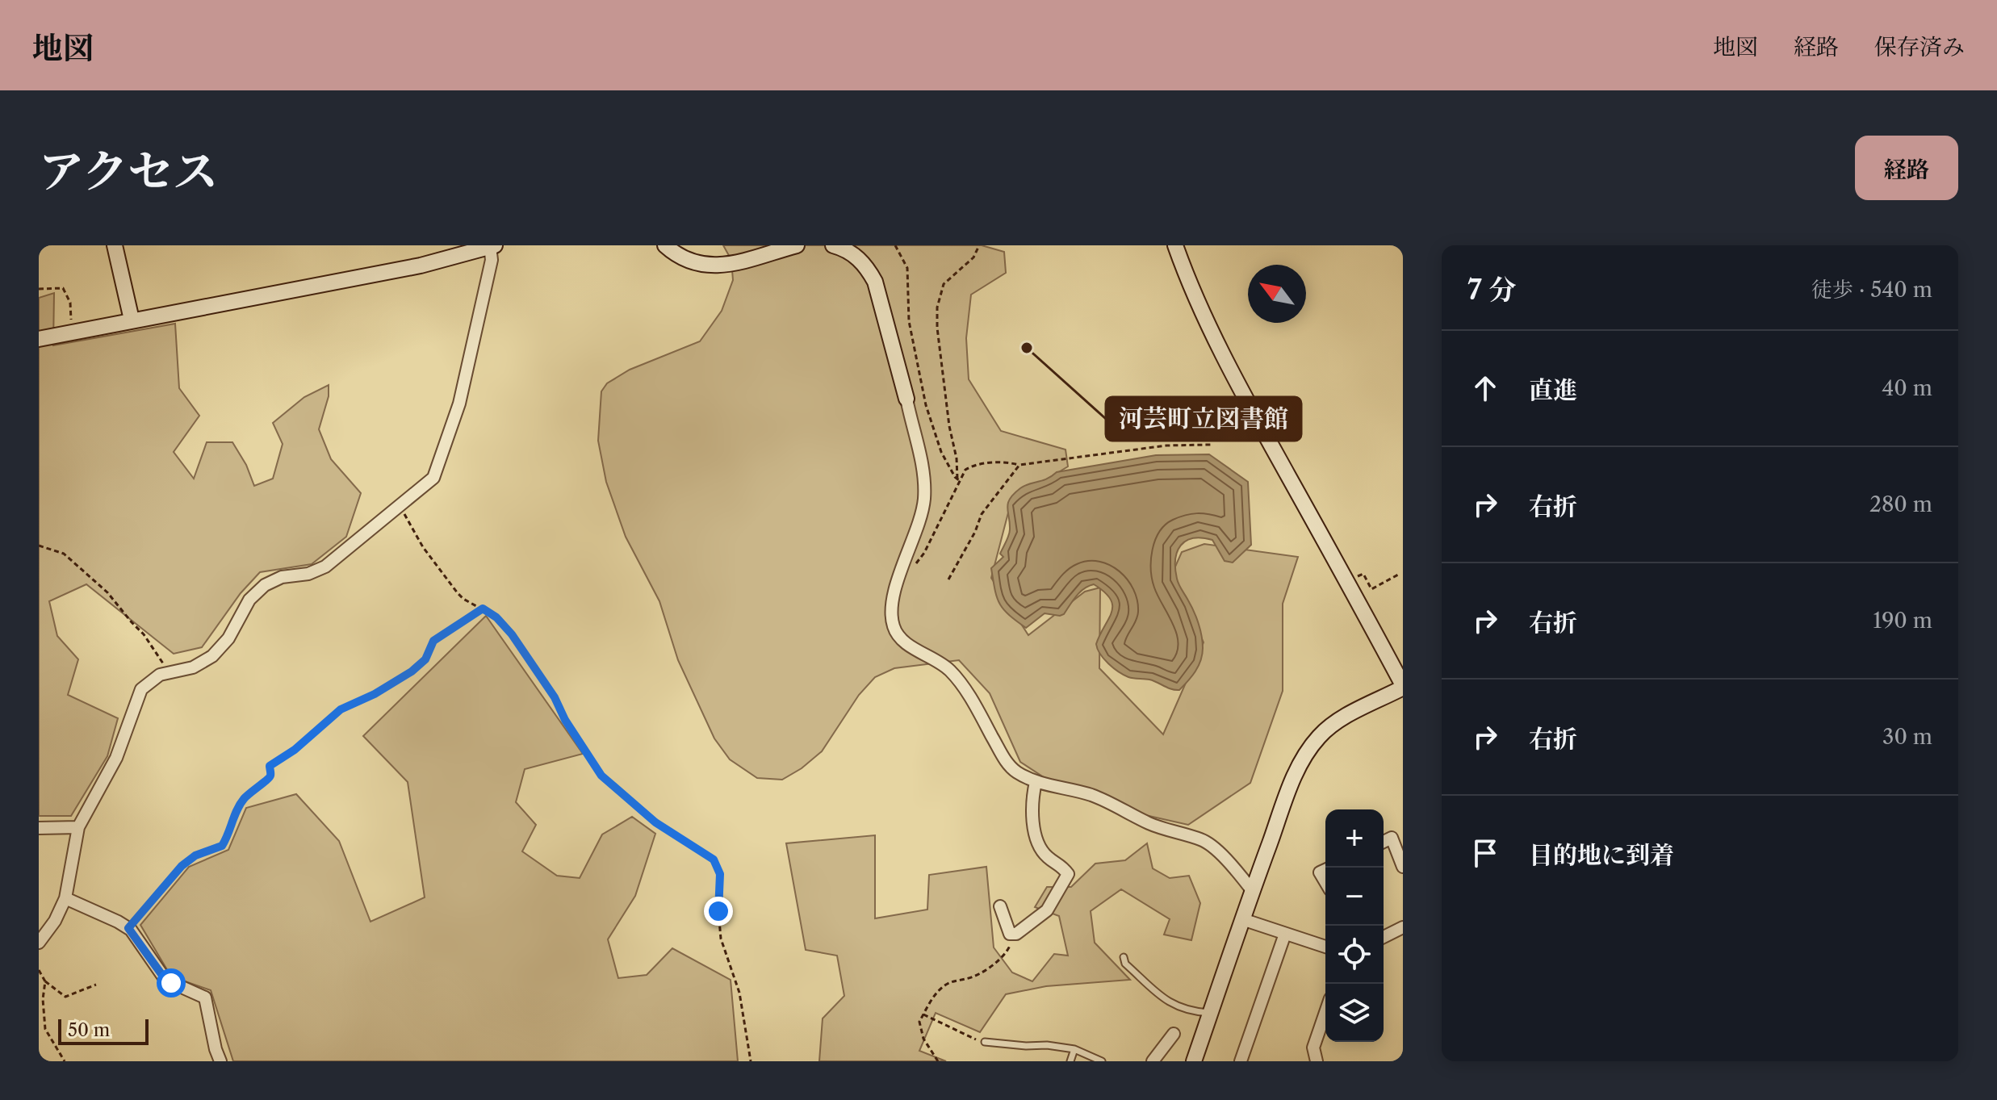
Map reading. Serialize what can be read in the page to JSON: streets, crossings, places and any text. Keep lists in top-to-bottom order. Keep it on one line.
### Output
{"places":["河芸町立図書館"],"scale_bar":"50 m","north":"top left","page":{"header":"地図","nav":["地図","経路","保存済み"],"title":"アクセス","buttons":"経路","heading":["7 分","徒歩 · 540 m"],"list":[["直進","40 m"],["右折","280 m"],["右折","190 m"],["右折","30 m"],"目的地に到着"],"map_buttons":["+","−"],"scale":"50 m"}}
